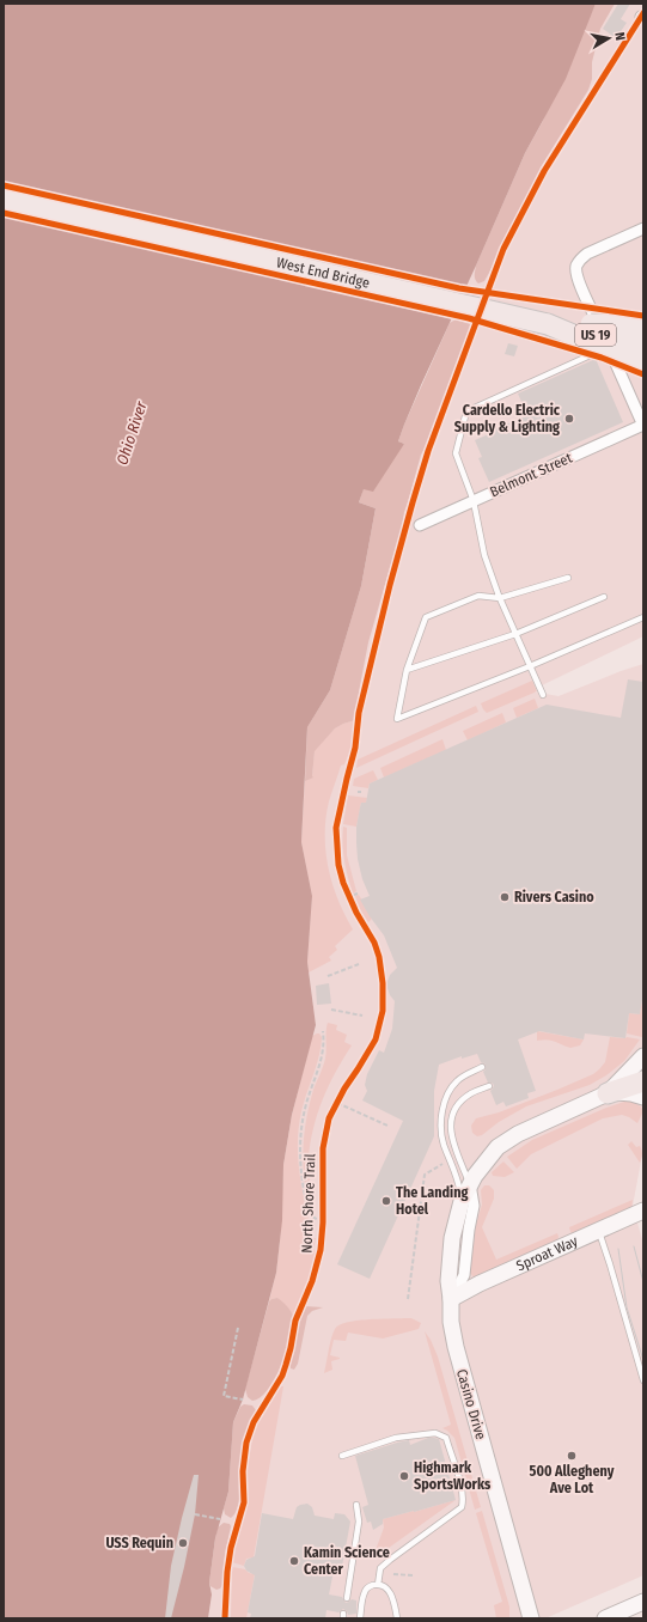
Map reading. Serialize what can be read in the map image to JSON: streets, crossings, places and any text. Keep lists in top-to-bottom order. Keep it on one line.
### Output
{"streets":{"highway":["West End Bridge","US 19"],"main road":["Sproat Way","Casino Drive"],"street":["Belmont Street"],"cycle path":["North Shore Trail"]},"crossings":[["West End Bridge","US 19"],["Sproat Way","Casino Drive"]],"water":["Ohio River"],"places":["Cardello Electric Supply & Lighting","Rivers Casino","The Landing Hotel","500 Allegheny Ave Lot","Highmark SportsWorks","USS Requin","Kamin Science Center"],"north":"right"}
